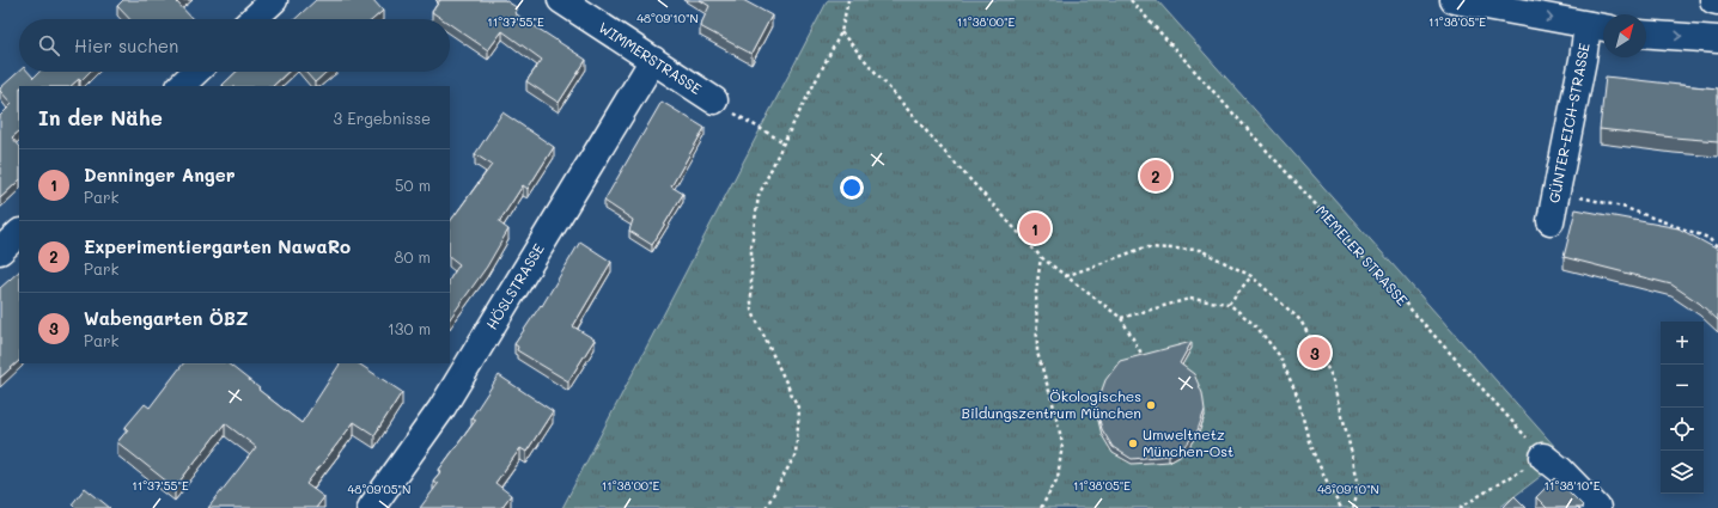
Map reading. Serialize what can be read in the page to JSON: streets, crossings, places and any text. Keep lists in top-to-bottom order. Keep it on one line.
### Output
{"streets":{"street":["WIMMERSTRASSE","GÜNTER-EICH-STRASSE","HÖSLSTRASSE"],"path":["MEMELER STRASSE"]},"crossings":[["WIMMERSTRASSE","HÖSLSTRASSE"]],"places":["Ökologisches Bildungszentrum München","Umweltnetz München-Ost"],"north":"top right","page":{"search":"Hier suchen","heading":["In der Nähe","3 Ergebnisse"],"list":[{"mark":"1","name":"Denninger Anger","note":"Park","value":"50 m"},{"mark":"2","name":"Experimentiergarten NawaRo","note":"Park","value":"80 m"},{"mark":"3","name":"Wabengarten ÖBZ","note":"Park","value":"130 m"}],"pins":["2","1","3"],"map_buttons":["+","−"]},"coordinates":["48°09'10\"N","11°38'05\"E","11°37'55\"E","11°38'00\"E","11°38'10\"E","48°09'05\"N"]}
